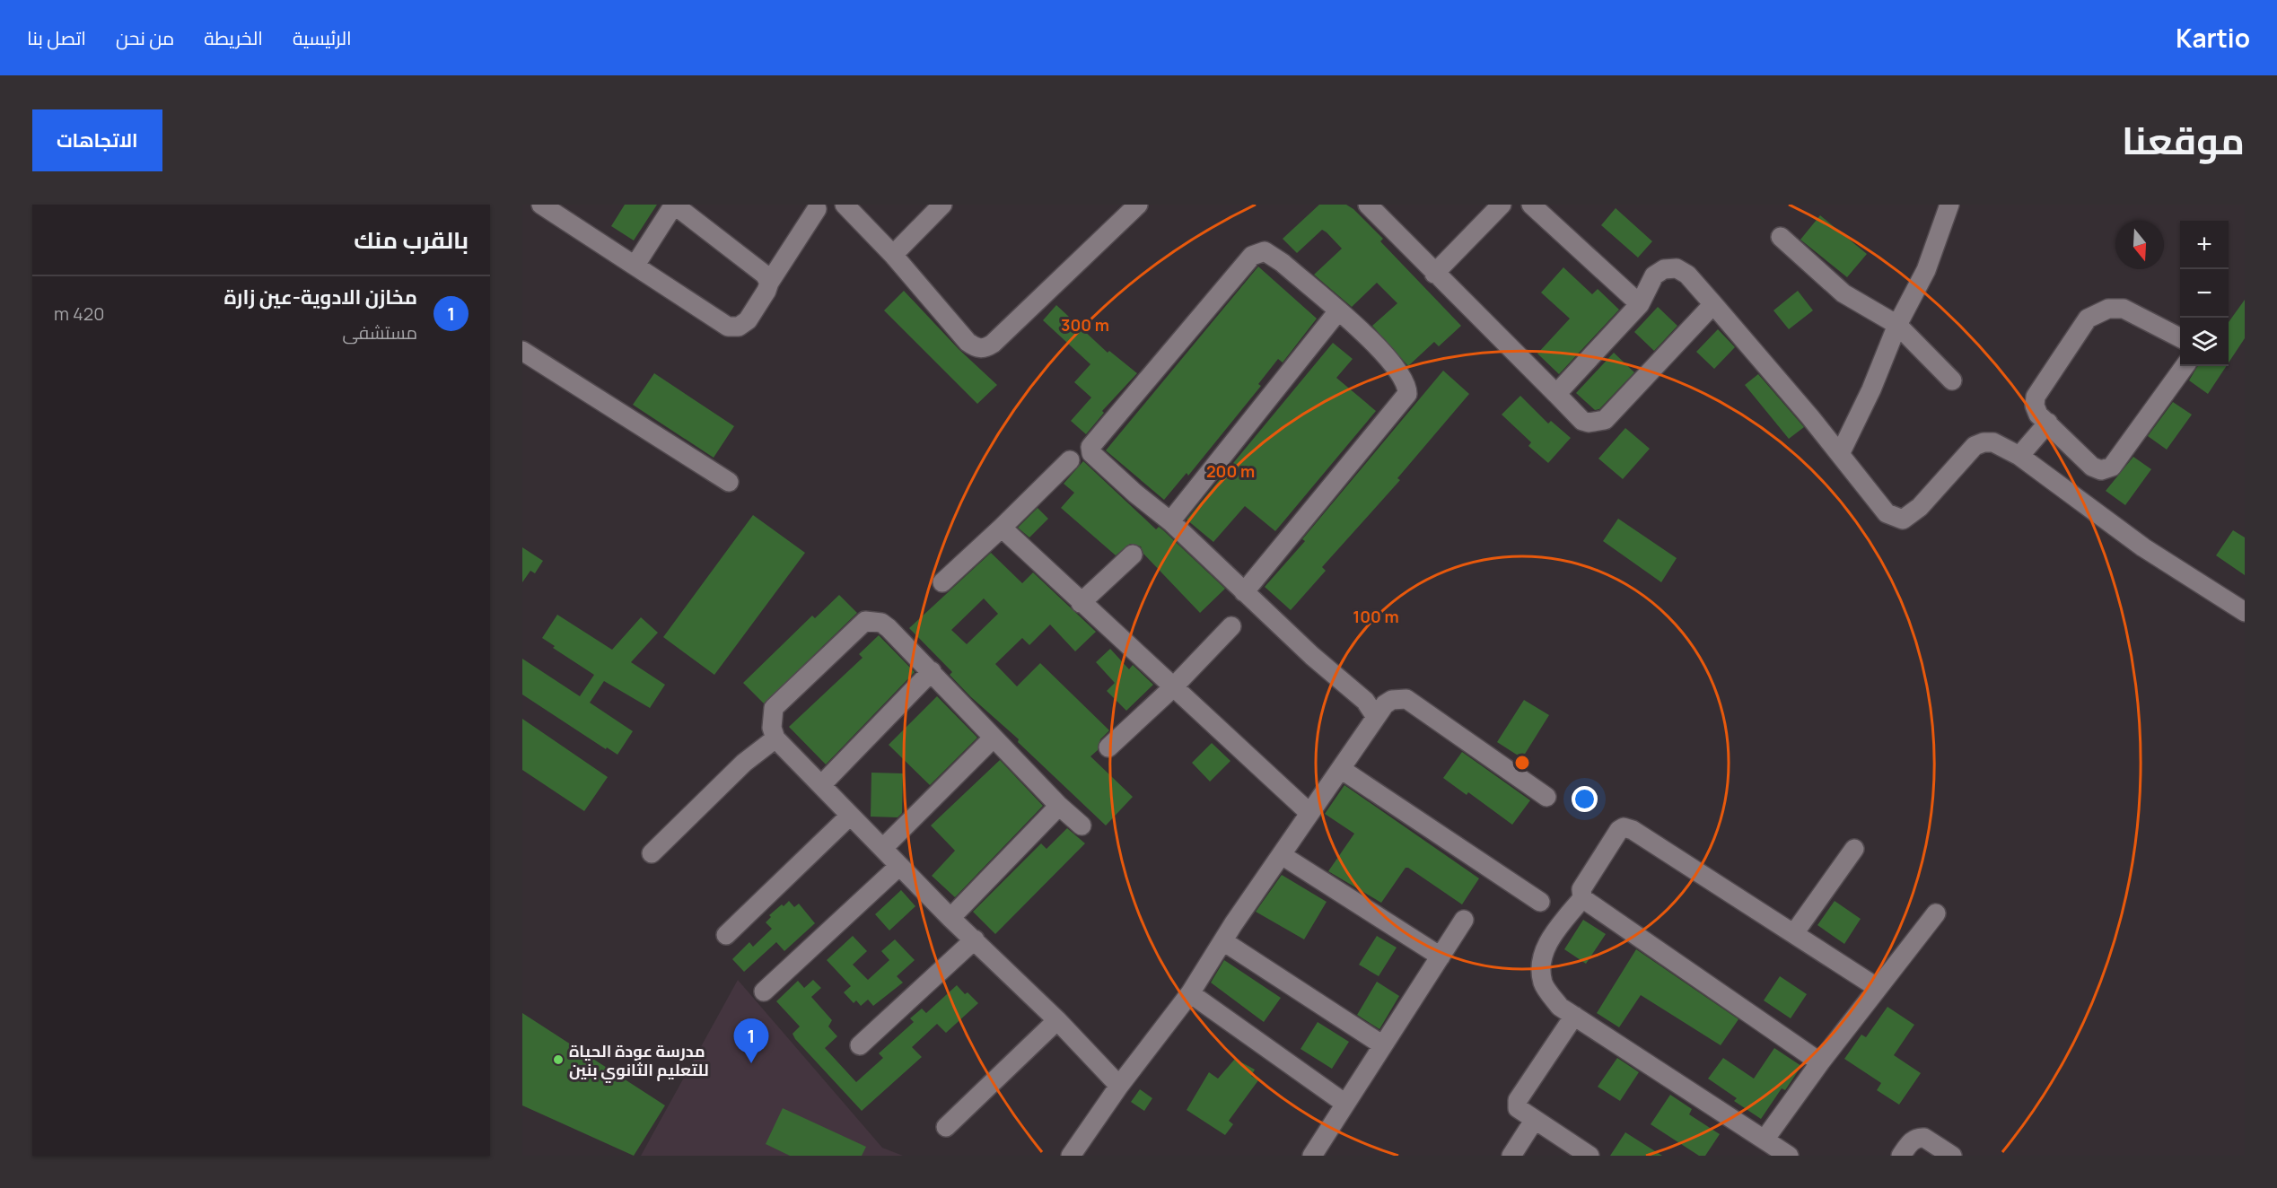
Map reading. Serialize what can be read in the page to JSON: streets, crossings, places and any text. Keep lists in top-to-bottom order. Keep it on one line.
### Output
{"places":["مدرسة عودة الحياة للتعليم الثانوي بنين"],"north":"bottom","page":{"header":"Kartio","nav":["الرئيسية","الخريطة","من نحن","اتصل بنا"],"title":"موقعنا","buttons":"الاتجاهات","heading":"بالقرب منك","map_buttons":["+","−"],"list":[{"mark":"1","name":"مخازن الادوية-عين زارة","note":"مستشفى","value":"420 m"}],"pins":"1"},"rings":["300 m","200 m","100 m"]}
